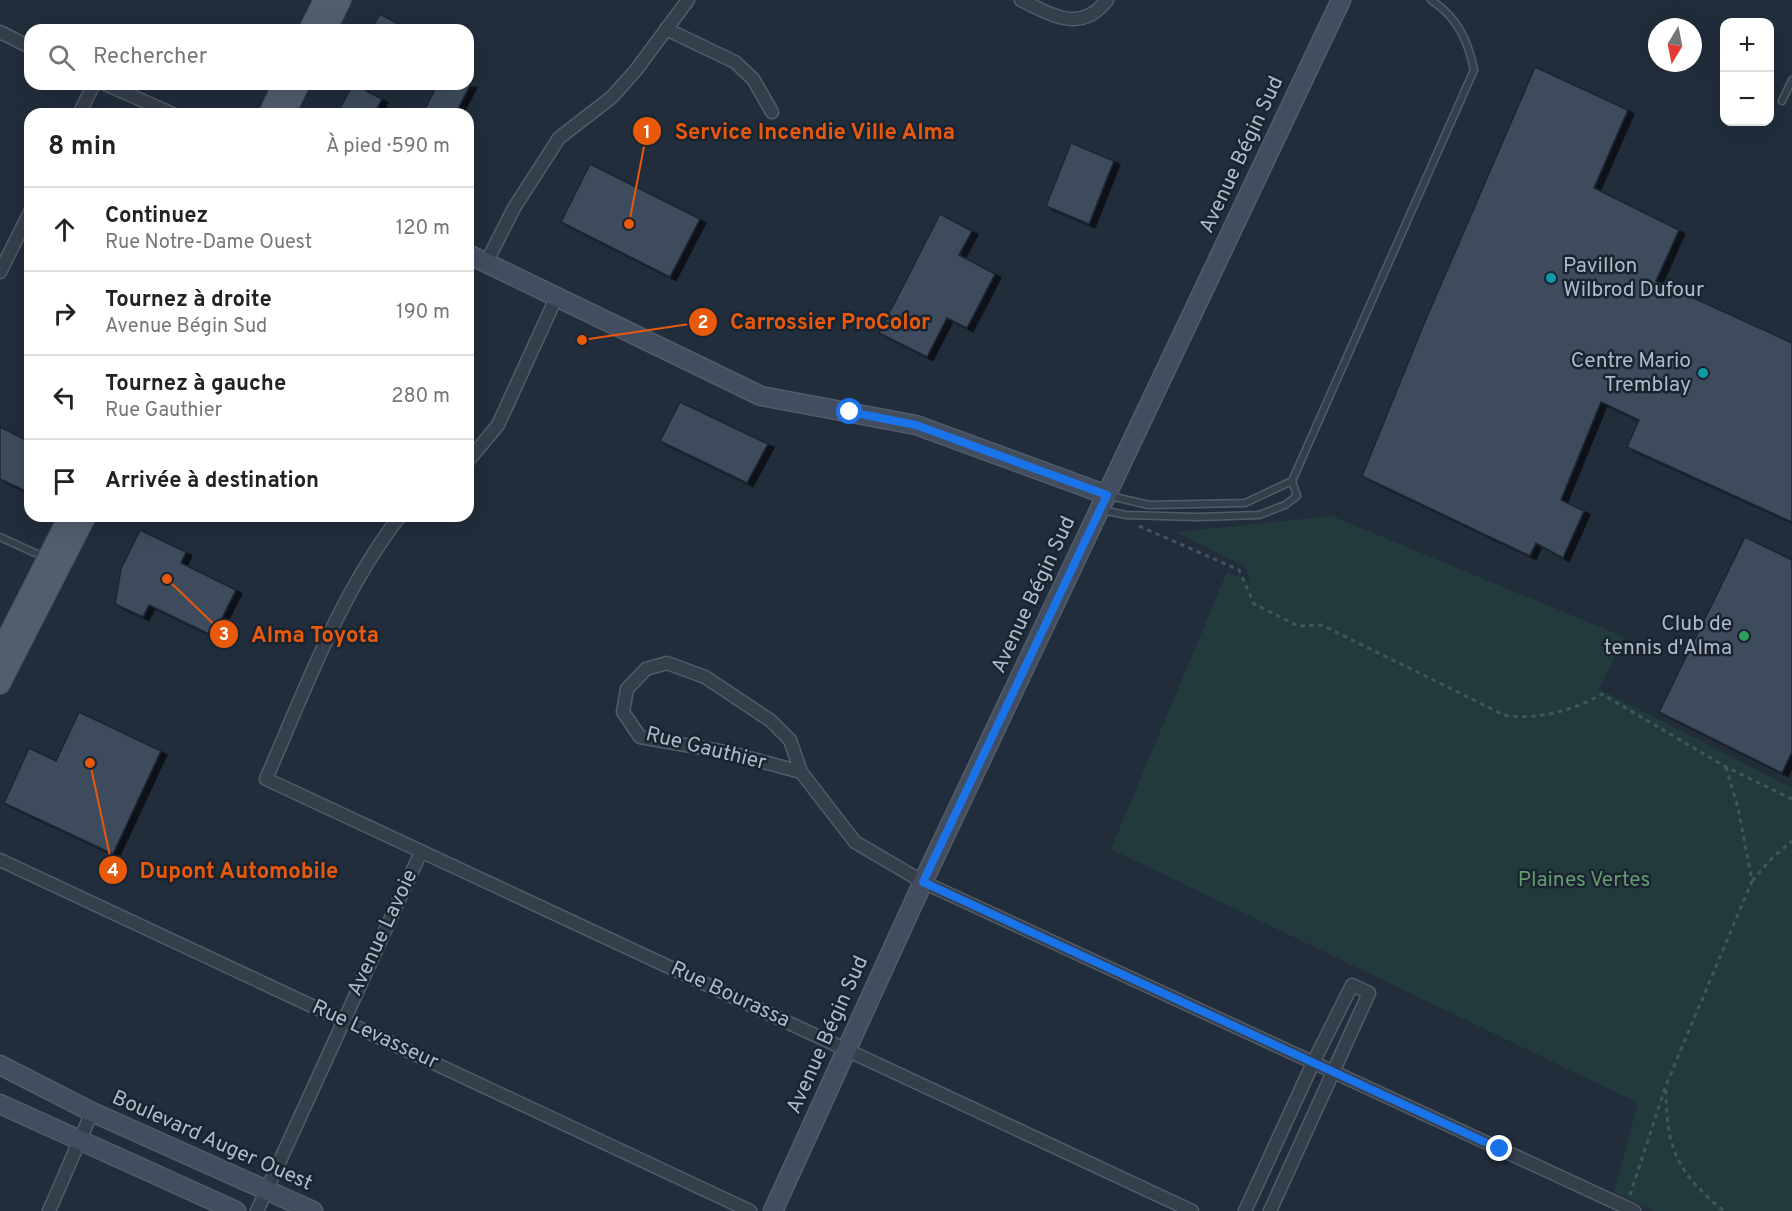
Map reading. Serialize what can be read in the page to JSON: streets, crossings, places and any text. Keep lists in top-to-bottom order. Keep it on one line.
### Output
{"streets":{"street":["Avenue Bégin Sud","Rue Gauthier","Avenue Lavoie","Rue Bourassa","Rue Levasseur","Boulevard Auger Ouest"]},"crossings":[["Avenue Bégin Sud","Rue Gauthier"],["Avenue Bégin Sud","Rue Bourassa"],["Avenue Lavoie","Rue Bourassa"],["Avenue Lavoie","Rue Levasseur"],["Avenue Lavoie","Boulevard Auger Ouest"]],"parks":["Plaines Vertes"],"places":["Service Incendie Ville Alma","Pavillon Wilbrod Dufour","Carrossier ProColor","Centre Mario Tremblay","Alma Toyota","Club de tennis d'Alma","Dupont Automobile"],"north":"bottom","page":{"map_buttons":["+","−"],"search":"Rechercher","heading":["8 min","À pied · 590 m"],"list":[["Continuez","Rue Notre-Dame Ouest","120 m"],["Tournez à droite","Avenue Bégin Sud","190 m"],["Tournez à gauche","Rue Gauthier","280 m"],"Arrivée à destination"]}}
